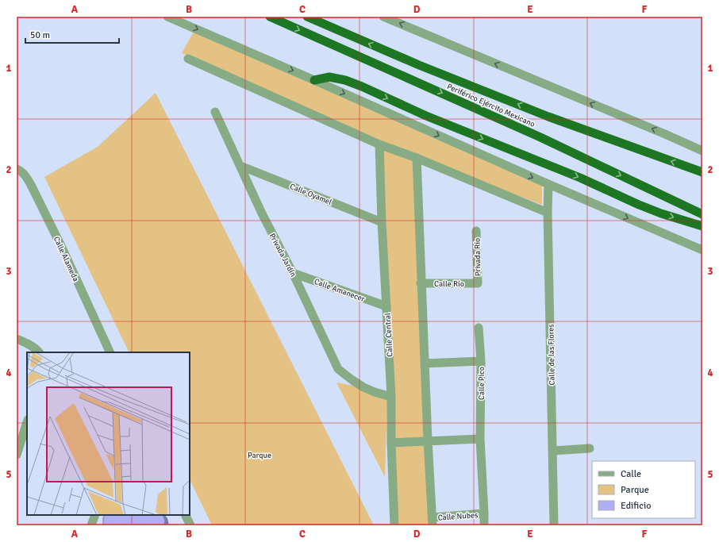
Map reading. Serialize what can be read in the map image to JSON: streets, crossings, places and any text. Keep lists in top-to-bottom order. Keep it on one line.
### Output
{"streets":{"highway":["Periférico Ejército Mexicano"],"street":["Calle Oyamel","Privada Jardín","Privada Río","Calle Alameda","Calle Río","Calle Amanecer","Calle Central","Calle de las Flores","Calle Pico","Calle Nubes"]},"crossings":[["Calle Oyamel","Privada Jardín"],["Calle Oyamel","Calle Central"],["Privada Jardín","Calle Amanecer"],["Privada Jardín","Calle Central"],["Privada Río","Calle Río"],["Calle Amanecer","Calle Central"],["Calle Pico","Calle Nubes"]],"parks":["Parque"],"legend":["Calle","Parque","Edificio"],"scale_bar":"50 m","grid":{"columns":["A","B","C","D","E","F"],"rows":["1","2","3","4","5"]}}
